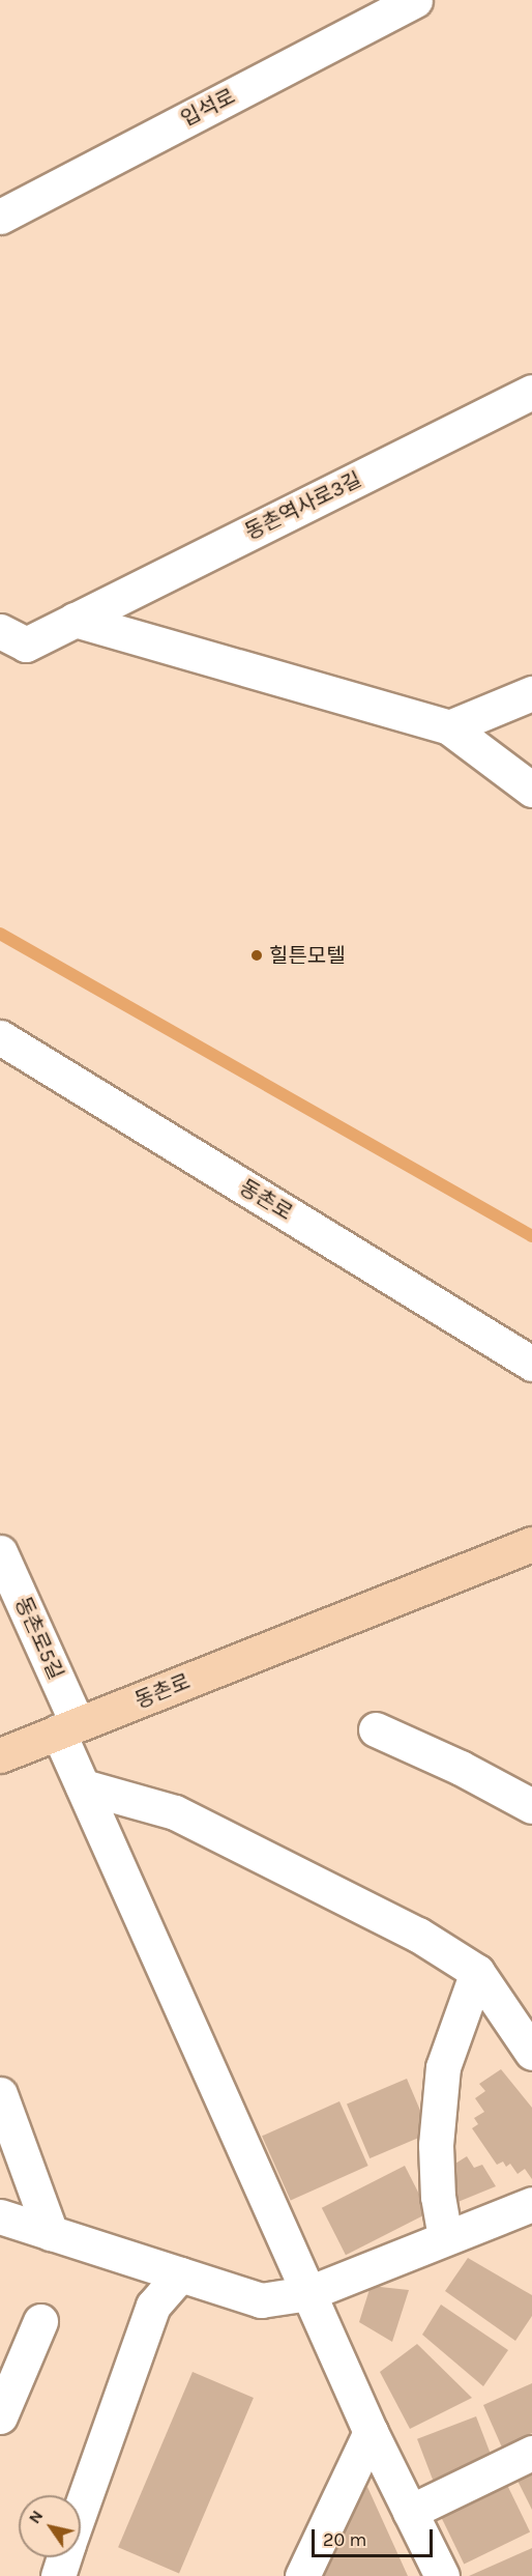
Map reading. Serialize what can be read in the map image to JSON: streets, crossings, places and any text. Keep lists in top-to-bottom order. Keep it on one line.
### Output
{"streets":{"main road":["동촌로"],"street":["입석로","동촌역사로3길","동촌로5길"]},"crossings":[["동촌로","동촌로5길"]],"places":["힐튼모텔"],"scale_bar":"20 m","north":"top left"}
